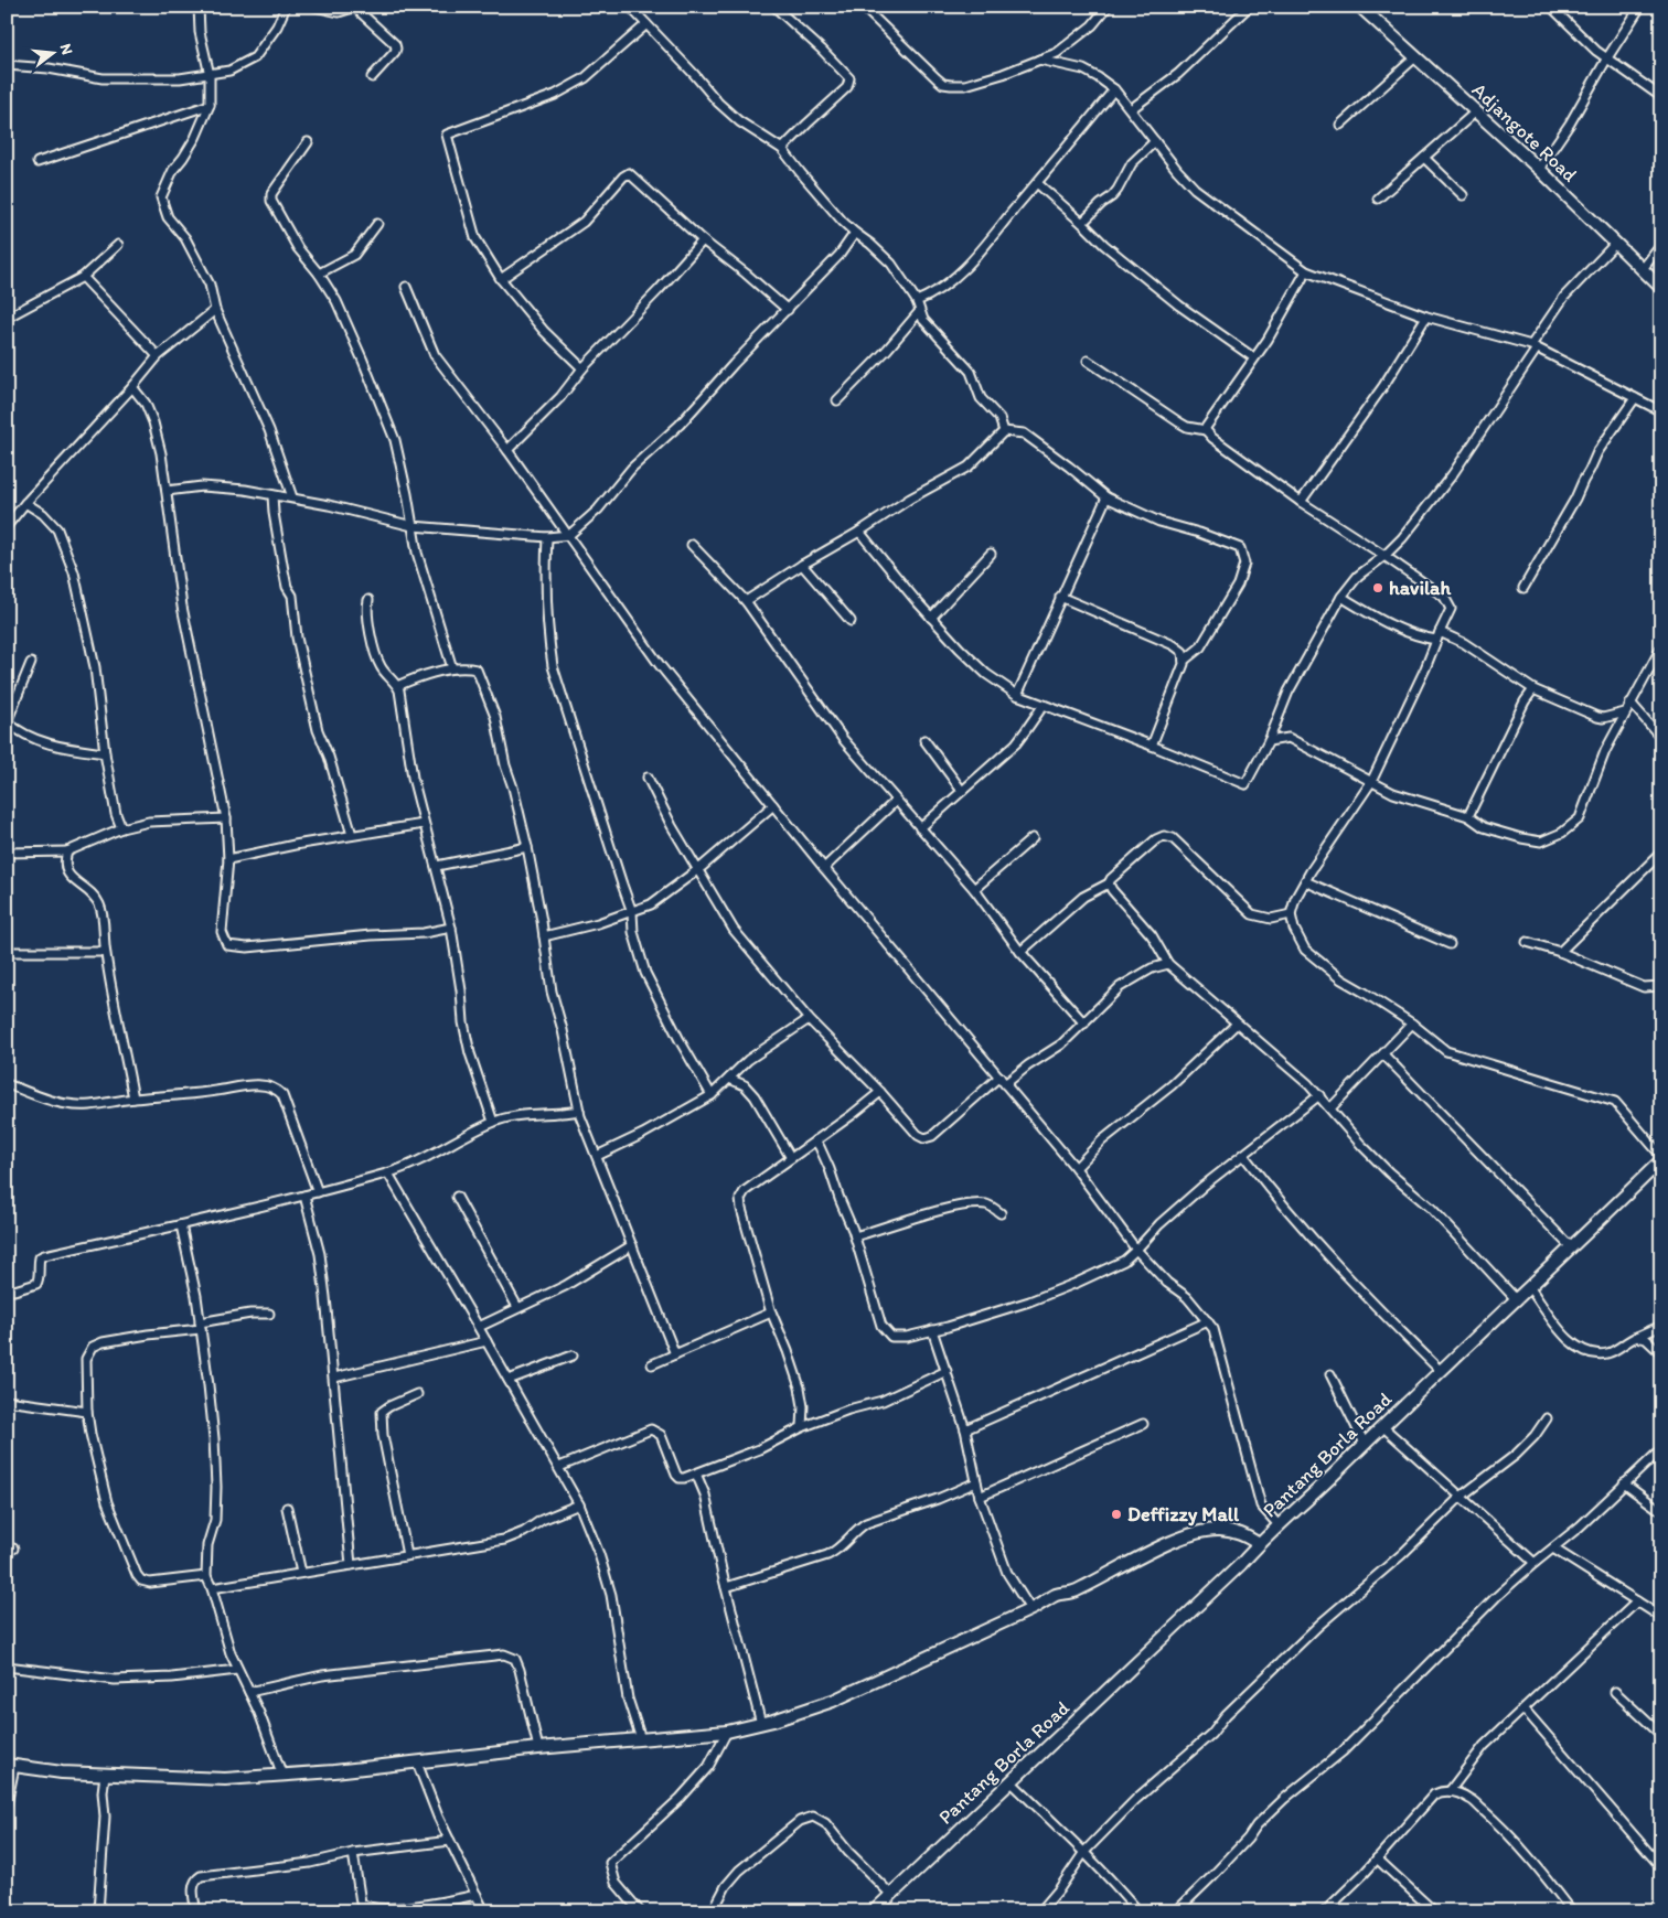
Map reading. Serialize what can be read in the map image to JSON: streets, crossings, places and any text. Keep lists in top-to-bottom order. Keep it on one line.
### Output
{"streets":{"street":["Adjangote Road","Pantang Borla Road"]},"places":["havilah","Deffizzy Mall"],"north":"right"}
